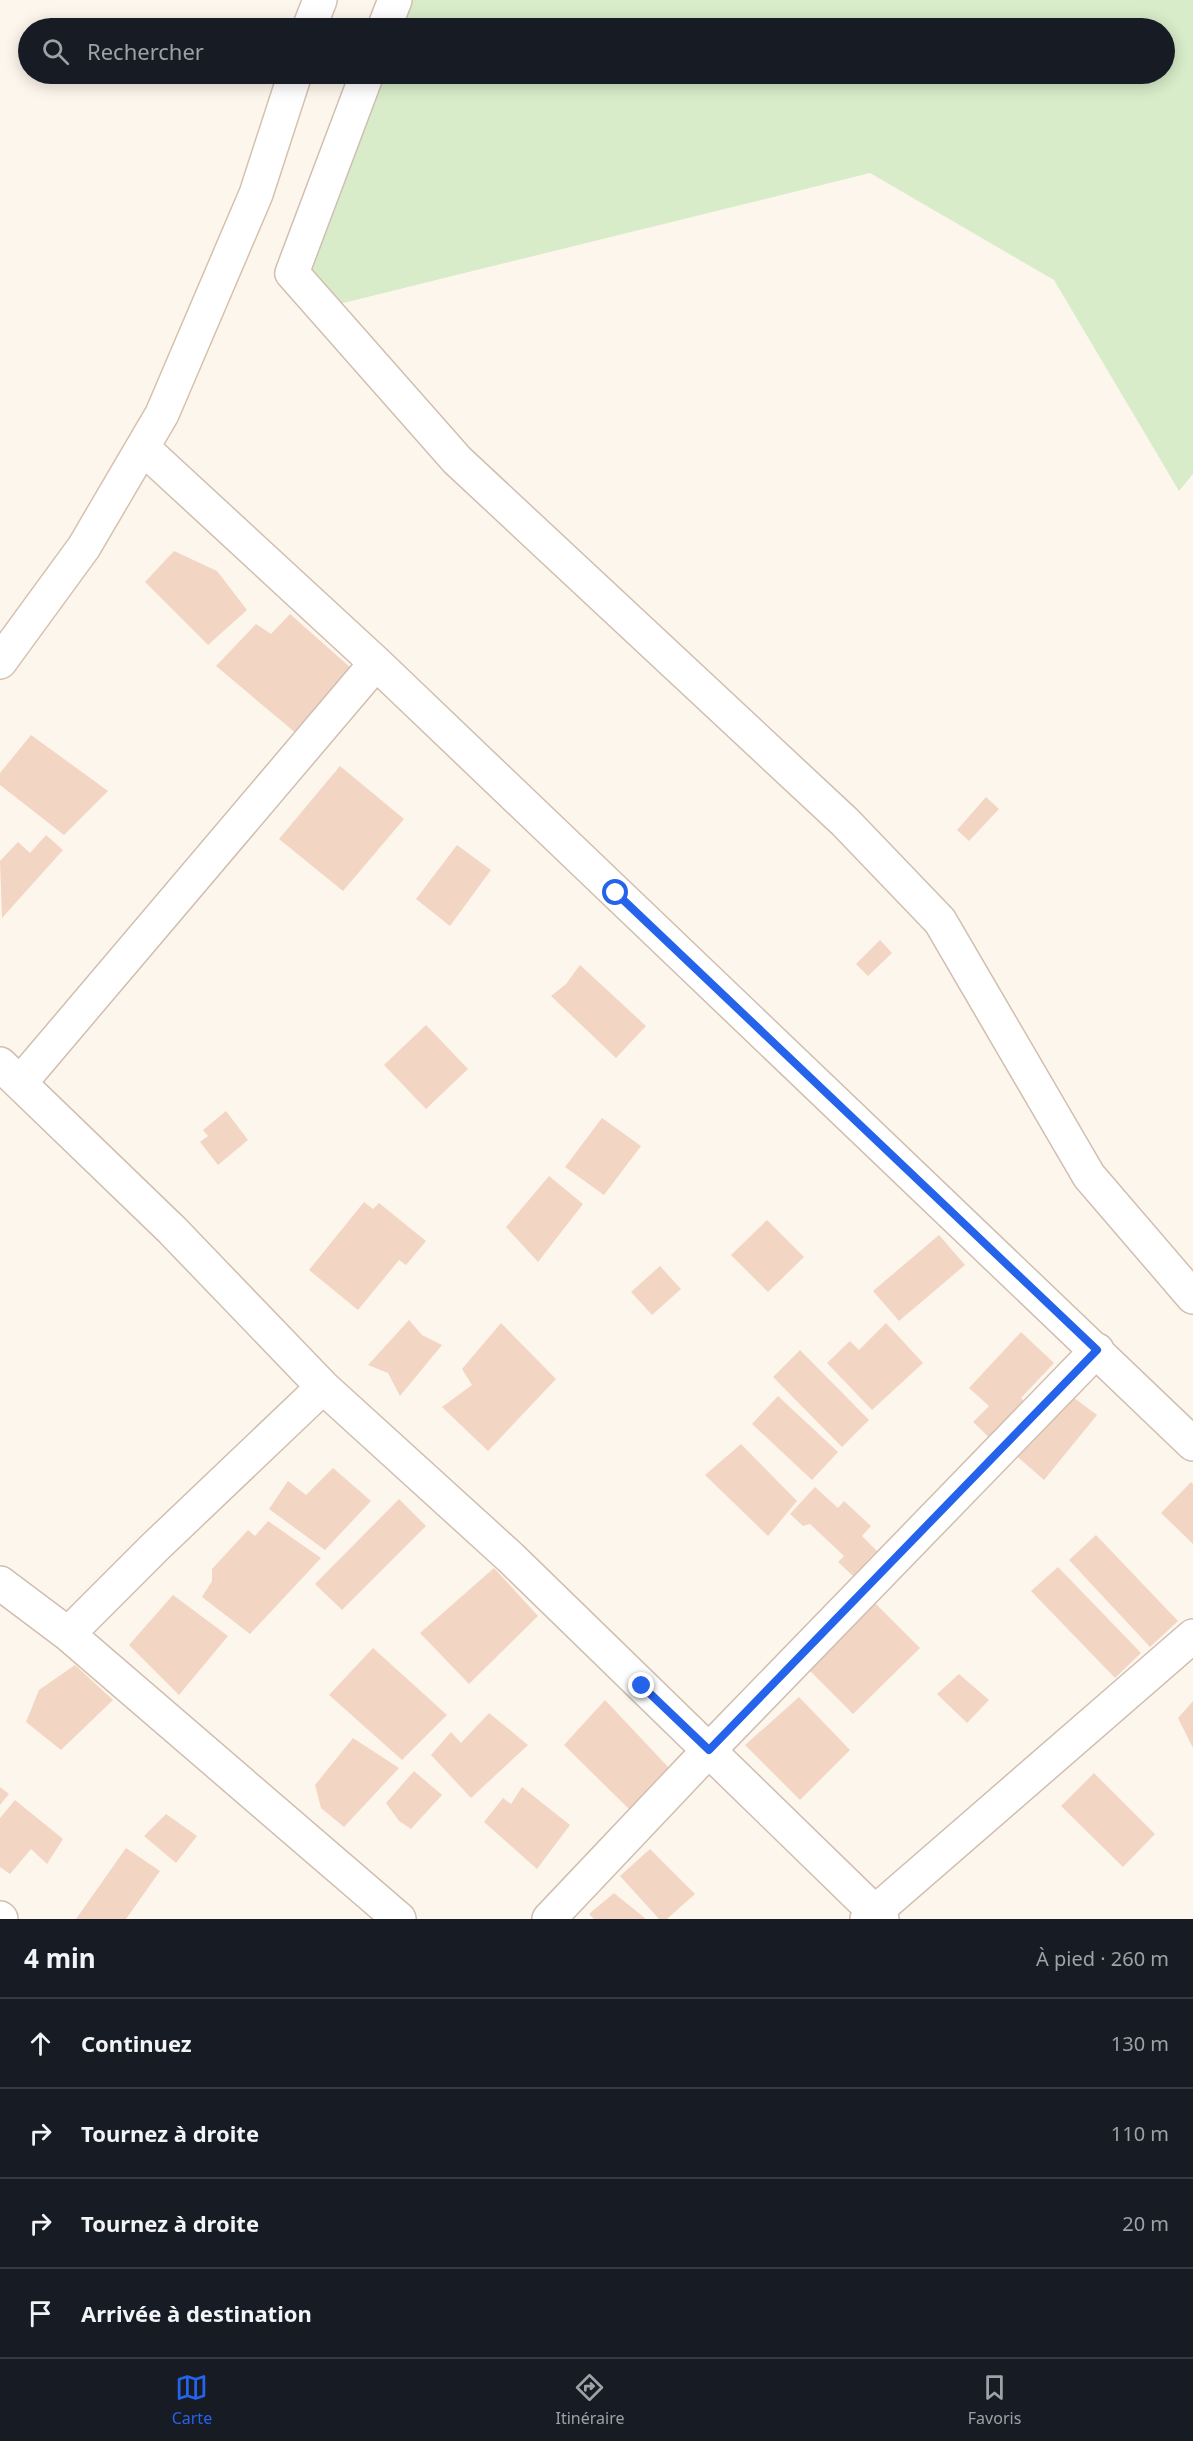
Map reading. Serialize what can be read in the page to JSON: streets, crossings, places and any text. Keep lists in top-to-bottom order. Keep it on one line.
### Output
{"page":{"search":"Rechercher","heading":["4 min","À pied · 260 m"],"list":[["Continuez","130 m"],["Tournez à droite","110 m"],["Tournez à droite","20 m"],"Arrivée à destination"],"nav":["Carte","Itinéraire","Favoris"]}}
